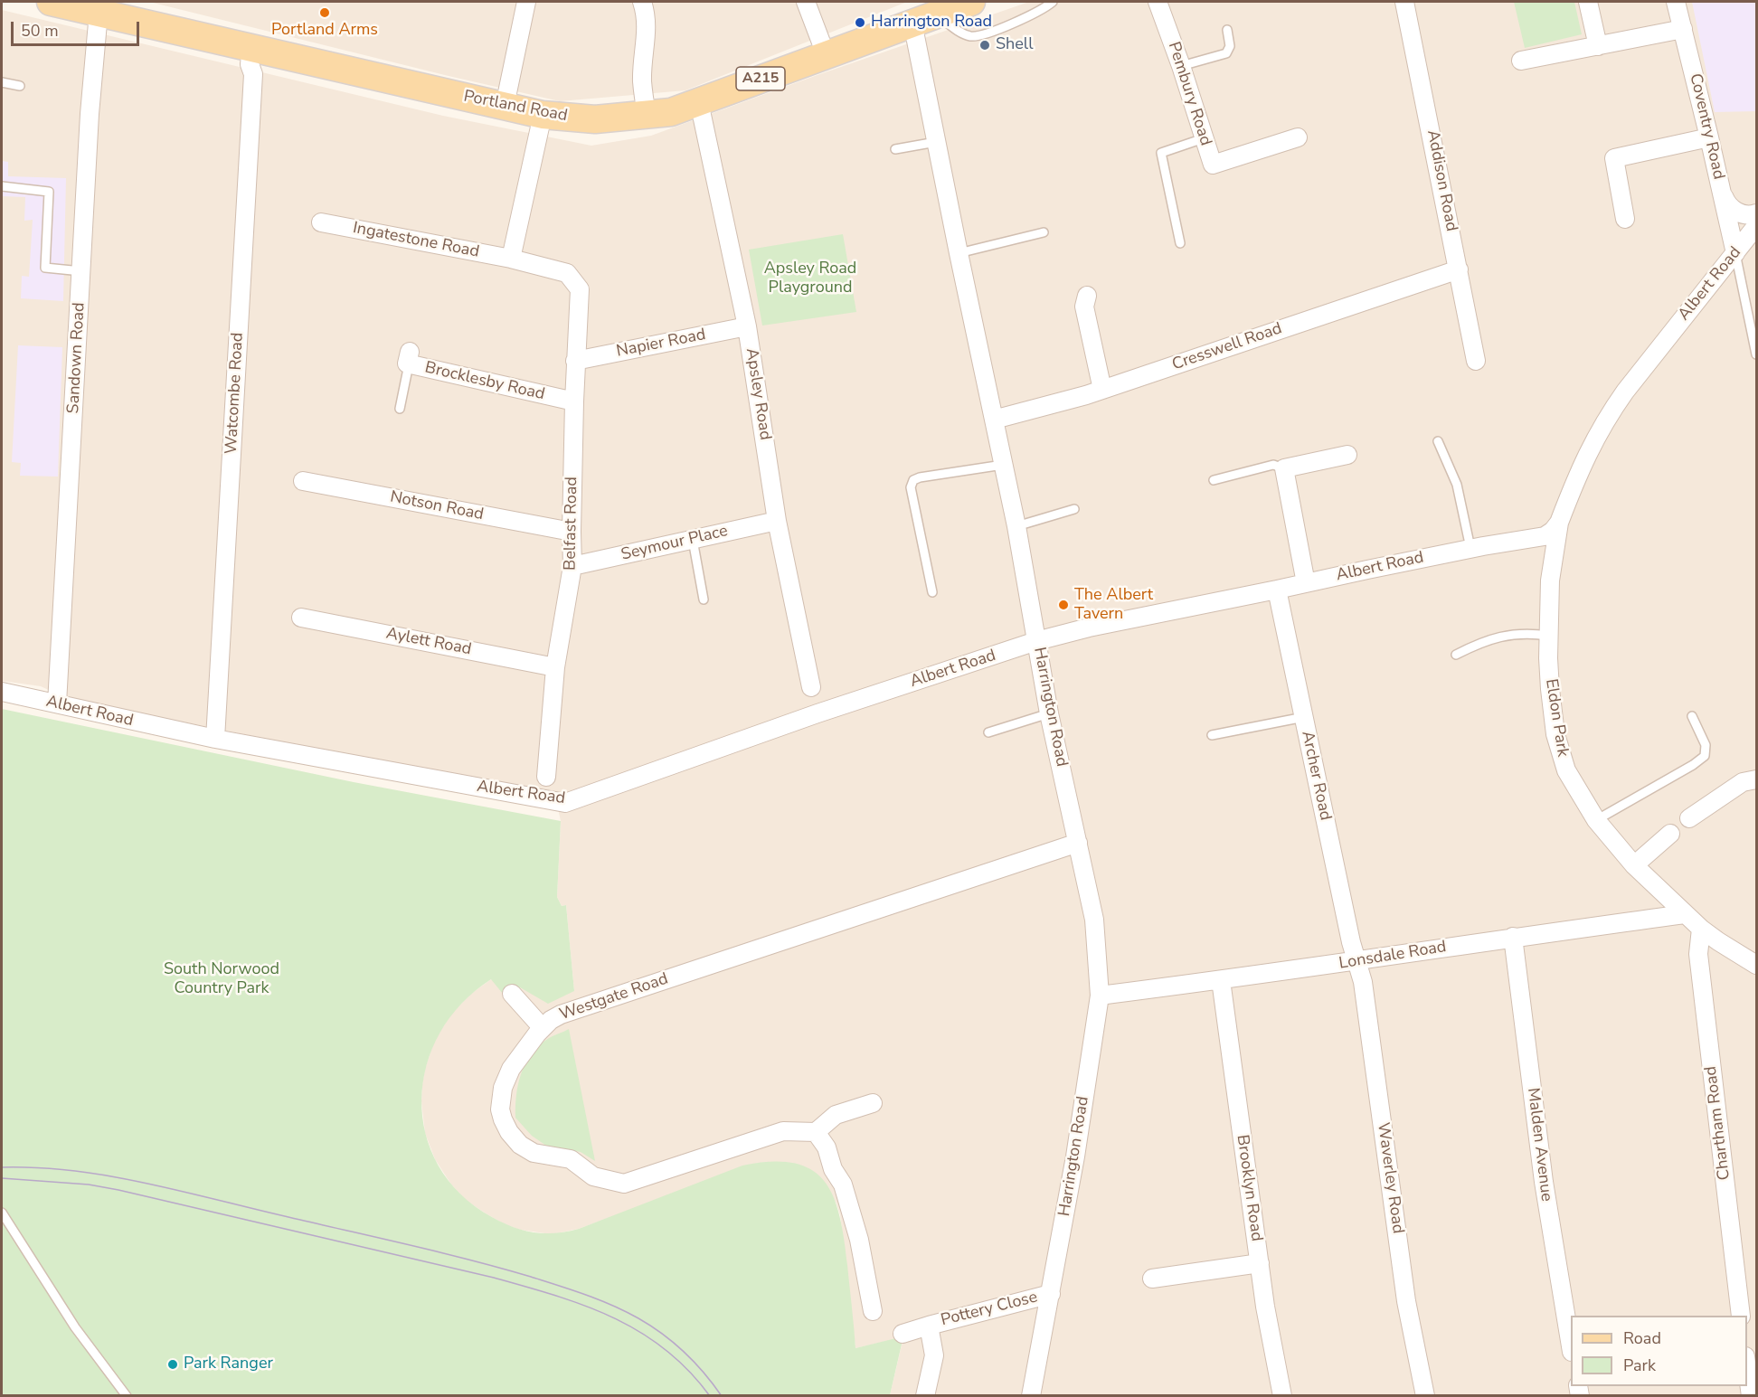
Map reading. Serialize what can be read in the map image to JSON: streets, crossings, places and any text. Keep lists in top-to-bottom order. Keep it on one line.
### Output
{"streets":{"main road":["A215","Portland Road"],"street":["Pembury Road","Coventry Road","Addison Road","Ingatestone Road","Albert Road","Napier Road","Cresswell Road","Sandown Road","Brocklesby Road","Watcombe Road","Apsley Road","Notson Road","Belfast Road","Seymour Place","Aylett Road","Harrington Road","Eldon Park","Archer Road","Lonsdale Road","Westgate Road","Chartham Road","Malden Avenue","Waverley Road","Brooklyn Road","Pottery Close"]},"crossings":[["Portland Road","Sandown Road"],["Portland Road","Watcombe Road"],["Portland Road","Apsley Road"],["Portland Road","Harrington Road"],["Coventry Road","Albert Road"],["Addison Road","Cresswell Road"],["Ingatestone Road","Belfast Road"],["Albert Road","Sandown Road"],["Albert Road","Watcombe Road"],["Albert Road","Harrington Road"],["Albert Road","Eldon Park"],["Albert Road","Archer Road"],["Napier Road","Apsley Road"],["Napier Road","Belfast Road"],["Cresswell Road","Harrington Road"],["Brocklesby Road","Belfast Road"],["Apsley Road","Seymour Place"],["Notson Road","Belfast Road"],["Belfast Road","Seymour Place"],["Belfast Road","Aylett Road"],["Harrington Road","Lonsdale Road"],["Harrington Road","Westgate Road"],["Harrington Road","Pottery Close"],["Eldon Park","Lonsdale Road"],["Eldon Park","Chartham Road"],["Archer Road","Lonsdale Road"],["Archer Road","Waverley Road"],["Lonsdale Road","Malden Avenue"],["Lonsdale Road","Waverley Road"],["Lonsdale Road","Brooklyn Road"]],"parks":["Apsley Road Playground","South Norwood Country Park"],"places":["Portland Arms","Harrington Road","Shell","The Albert Tavern","Park Ranger"],"legend":["Road","Park"],"scale_bar":"50 m"}
